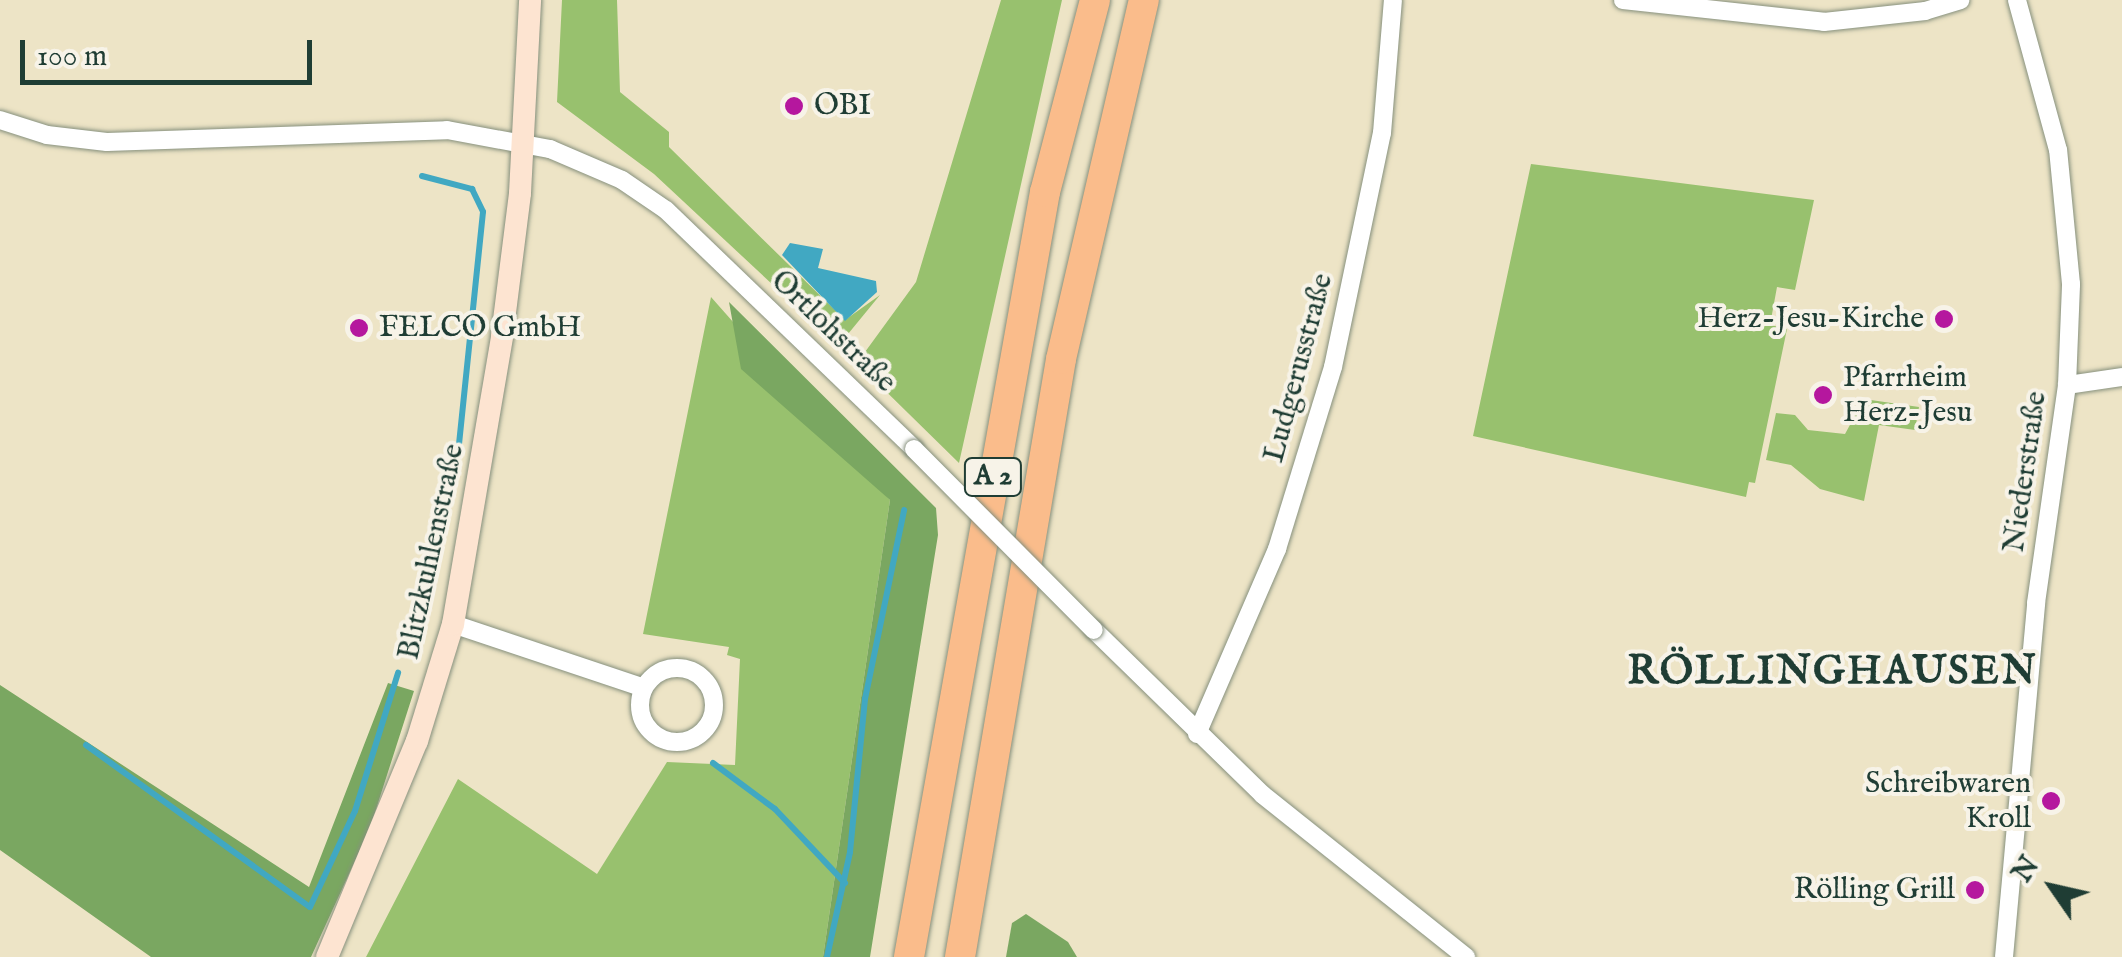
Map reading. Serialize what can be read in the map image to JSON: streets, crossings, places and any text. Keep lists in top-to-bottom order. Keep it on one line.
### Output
{"streets":{"highway":["A 2"],"main road":["Blitzkuhlenstraße"],"street":["Ortlohstraße","Ludgerusstraße","Niederstraße"]},"crossings":[["Ortlohstraße","Ludgerusstraße"],["Ortlohstraße","Blitzkuhlenstraße"]],"districts":["RÖLLINGHAUSEN"],"places":["OBI","Herz-Jesu-Kirche","FELCO GmbH","Pfarrheim Herz-Jesu","Schreibwaren Kroll","Rölling Grill"],"scale_bar":"100 m","north":"top left"}
